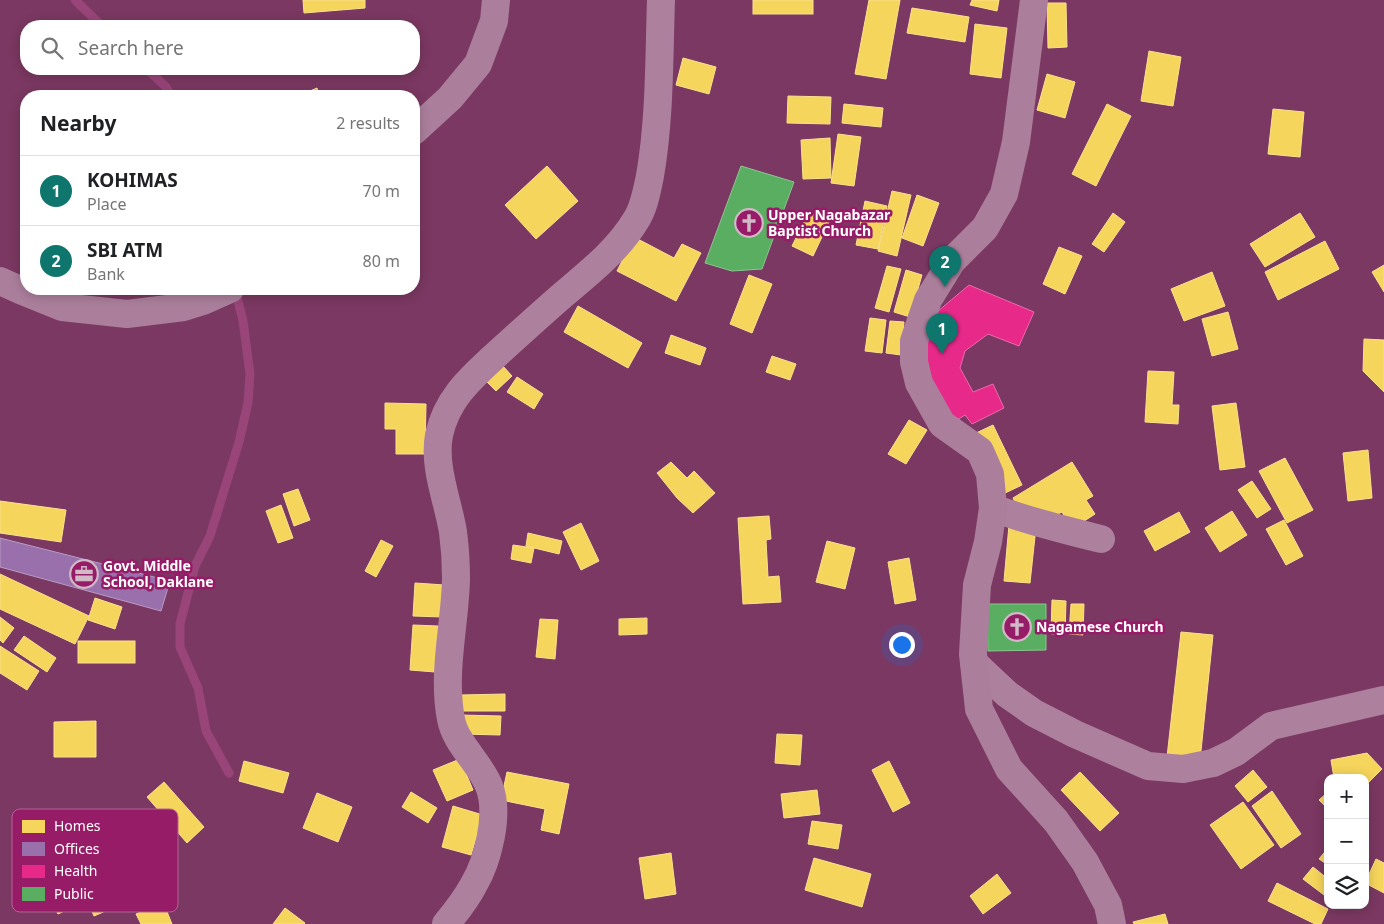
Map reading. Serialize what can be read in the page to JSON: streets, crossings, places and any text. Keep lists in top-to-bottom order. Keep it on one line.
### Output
{"places":{"church":["Upper Nagabazar Baptist Church","Nagamese Church"],"office":["Govt. Middle School, Daklane"]},"legend":["Homes","Offices","Health","Public"],"page":{"search":"Search here","heading":["Nearby","2 results"],"list":[{"mark":"1","name":"KOHIMAS","note":"Place","value":"70 m"},{"mark":"2","name":"SBI ATM","note":"Bank","value":"80 m"}],"pins":["2","1"],"map_buttons":["+","−"]}}
